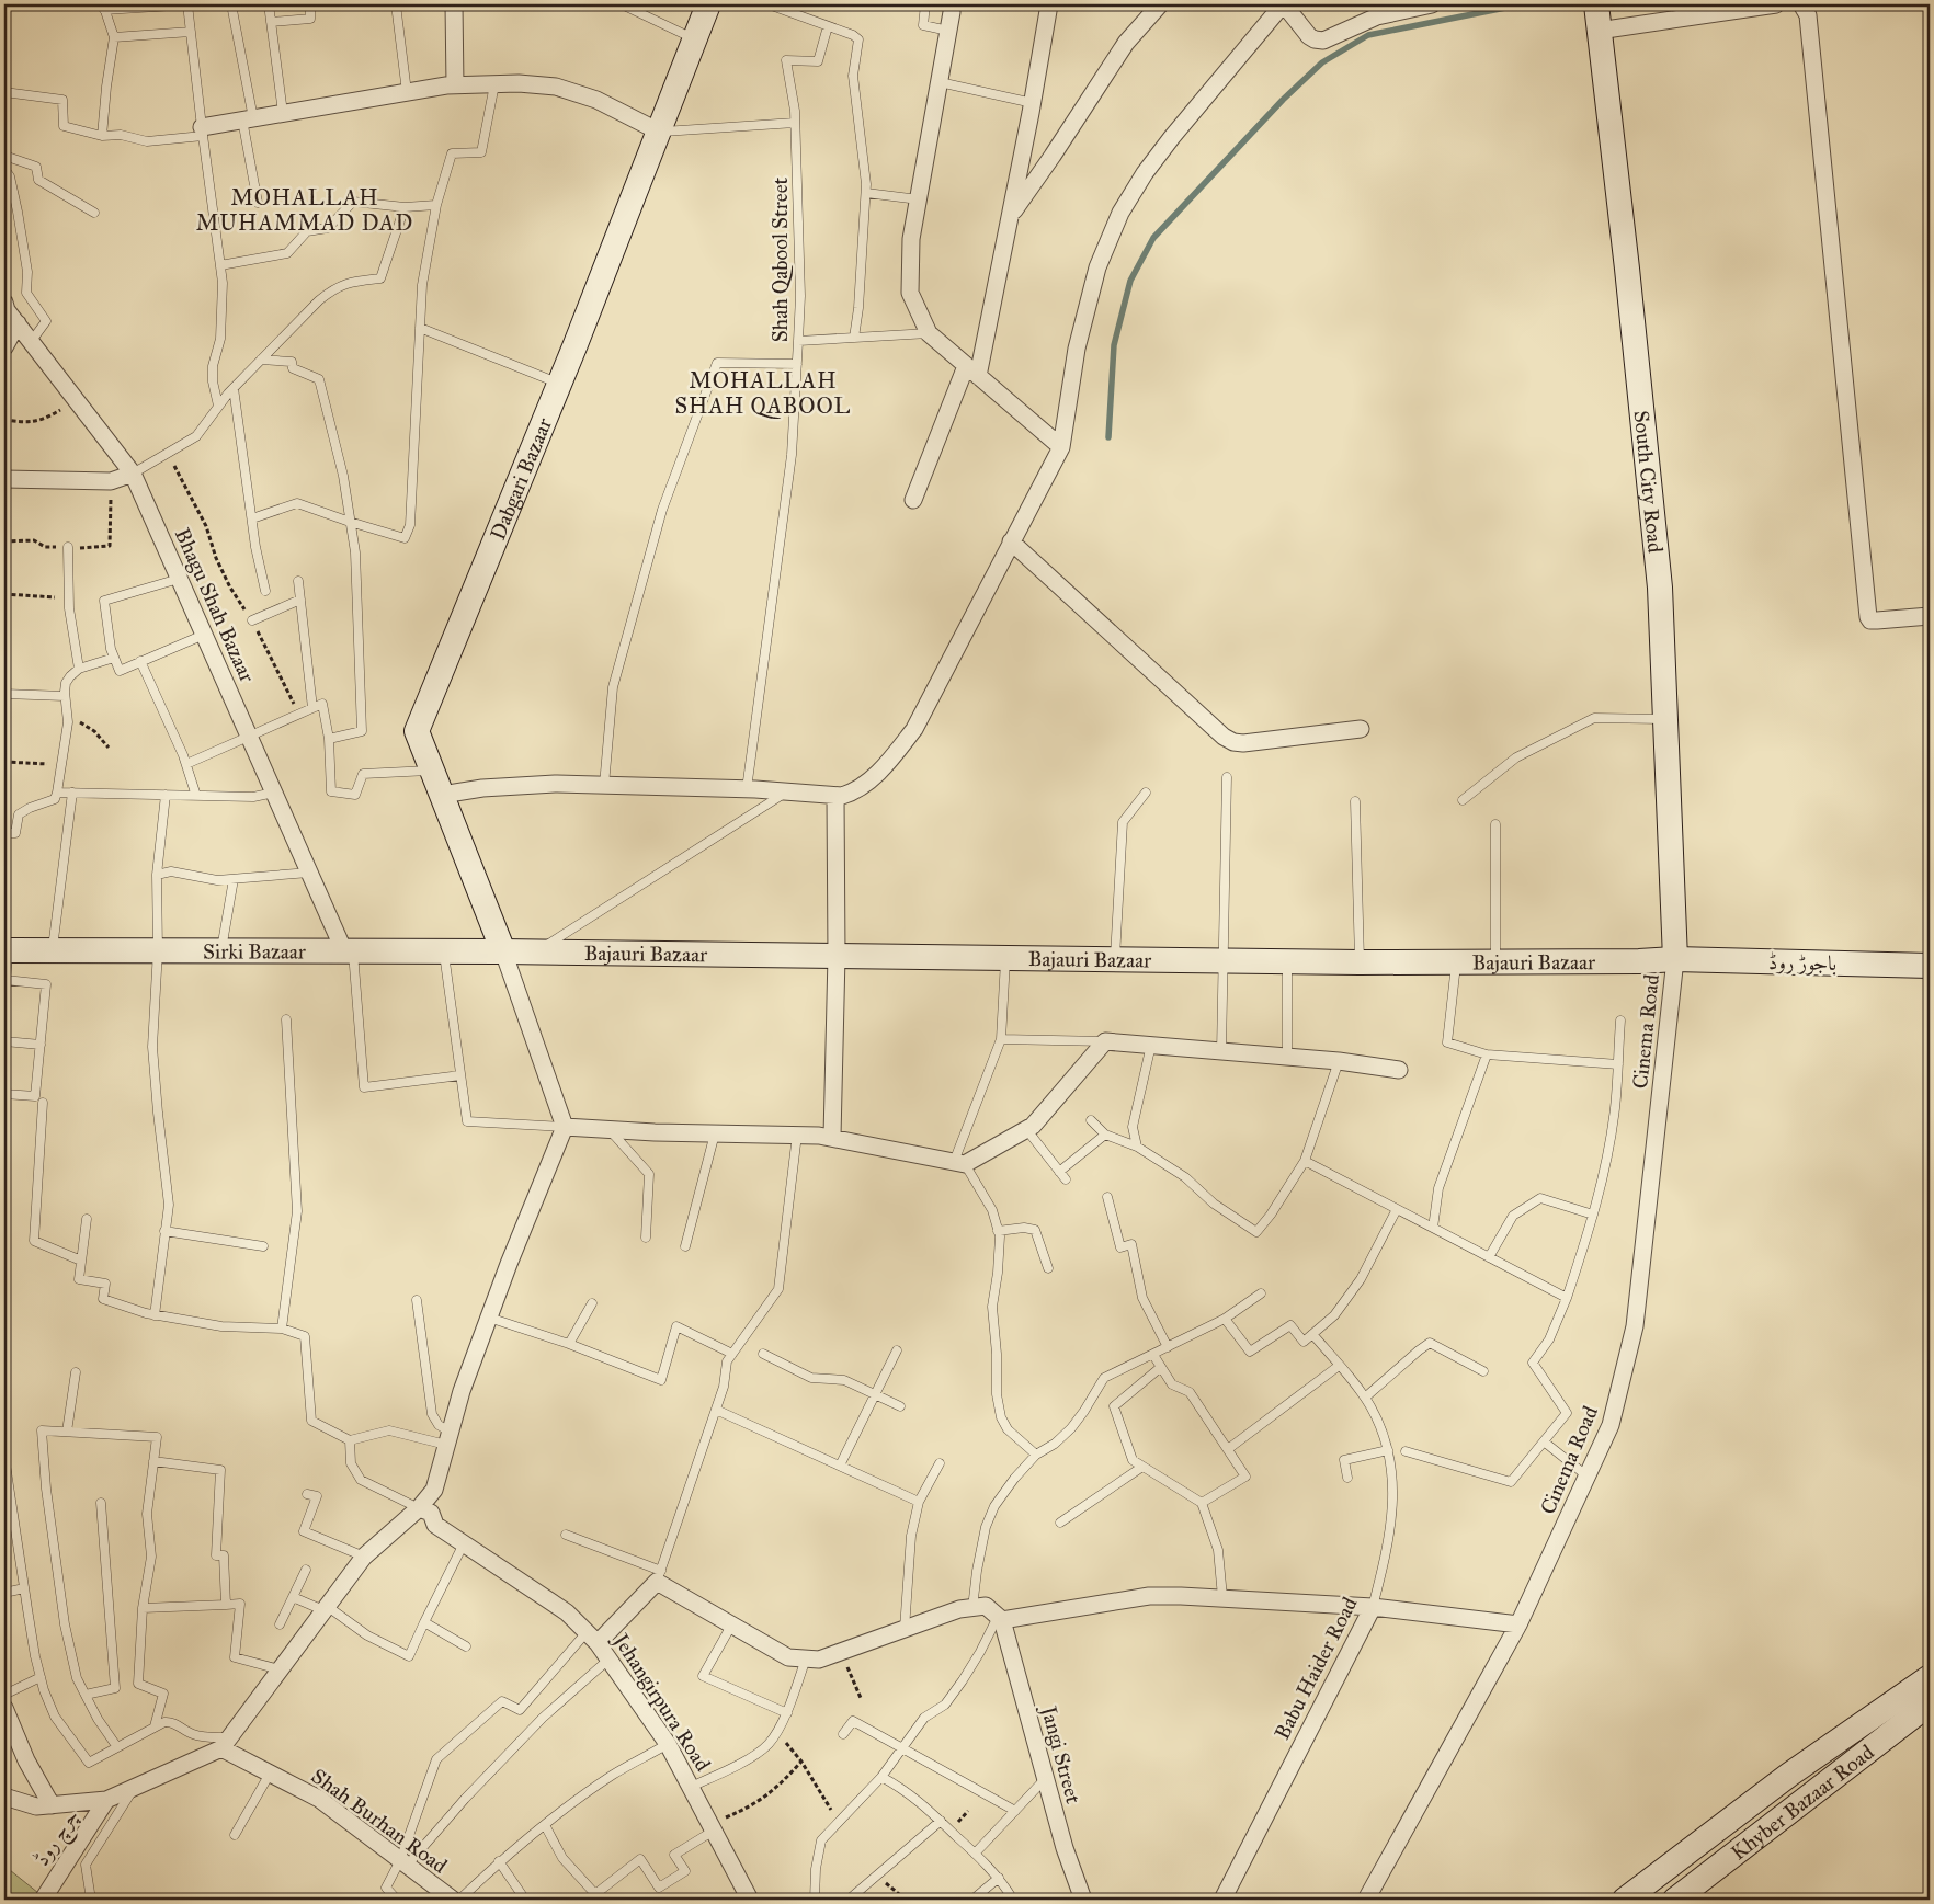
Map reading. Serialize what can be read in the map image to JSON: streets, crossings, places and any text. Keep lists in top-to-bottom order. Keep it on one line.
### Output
{"streets":{"main road":["Dabgari Bazaar","South City Road","Sirki Bazaar","Bajauri Bazaar","باجوڑ روڈ","Khyber Bazaar Road"],"street":["Bhagu Shah Bazaar","Cinema Road","Babu Haider Road","Jehangirpura Road","Jangi Street","Shah Burhan Road","چرچ روڈ"],"lane":["Shah Qabool Street"]},"crossings":[["Dabgari Bazaar","Sirki Bazaar"],["Dabgari Bazaar","Bajauri Bazaar"],["South City Road","Bajauri Bazaar"],["South City Road","باجوڑ روڈ"],["South City Road","Cinema Road"],["Bhagu Shah Bazaar","Sirki Bazaar"],["Sirki Bazaar","Bajauri Bazaar"],["Bajauri Bazaar","باجوڑ روڈ"],["Bajauri Bazaar","Cinema Road"],["باجوڑ روڈ","Cinema Road"]],"districts":["MOHALLAH MUHAMMAD DAD","MOHALLAH SHAH QABOOL"]}
